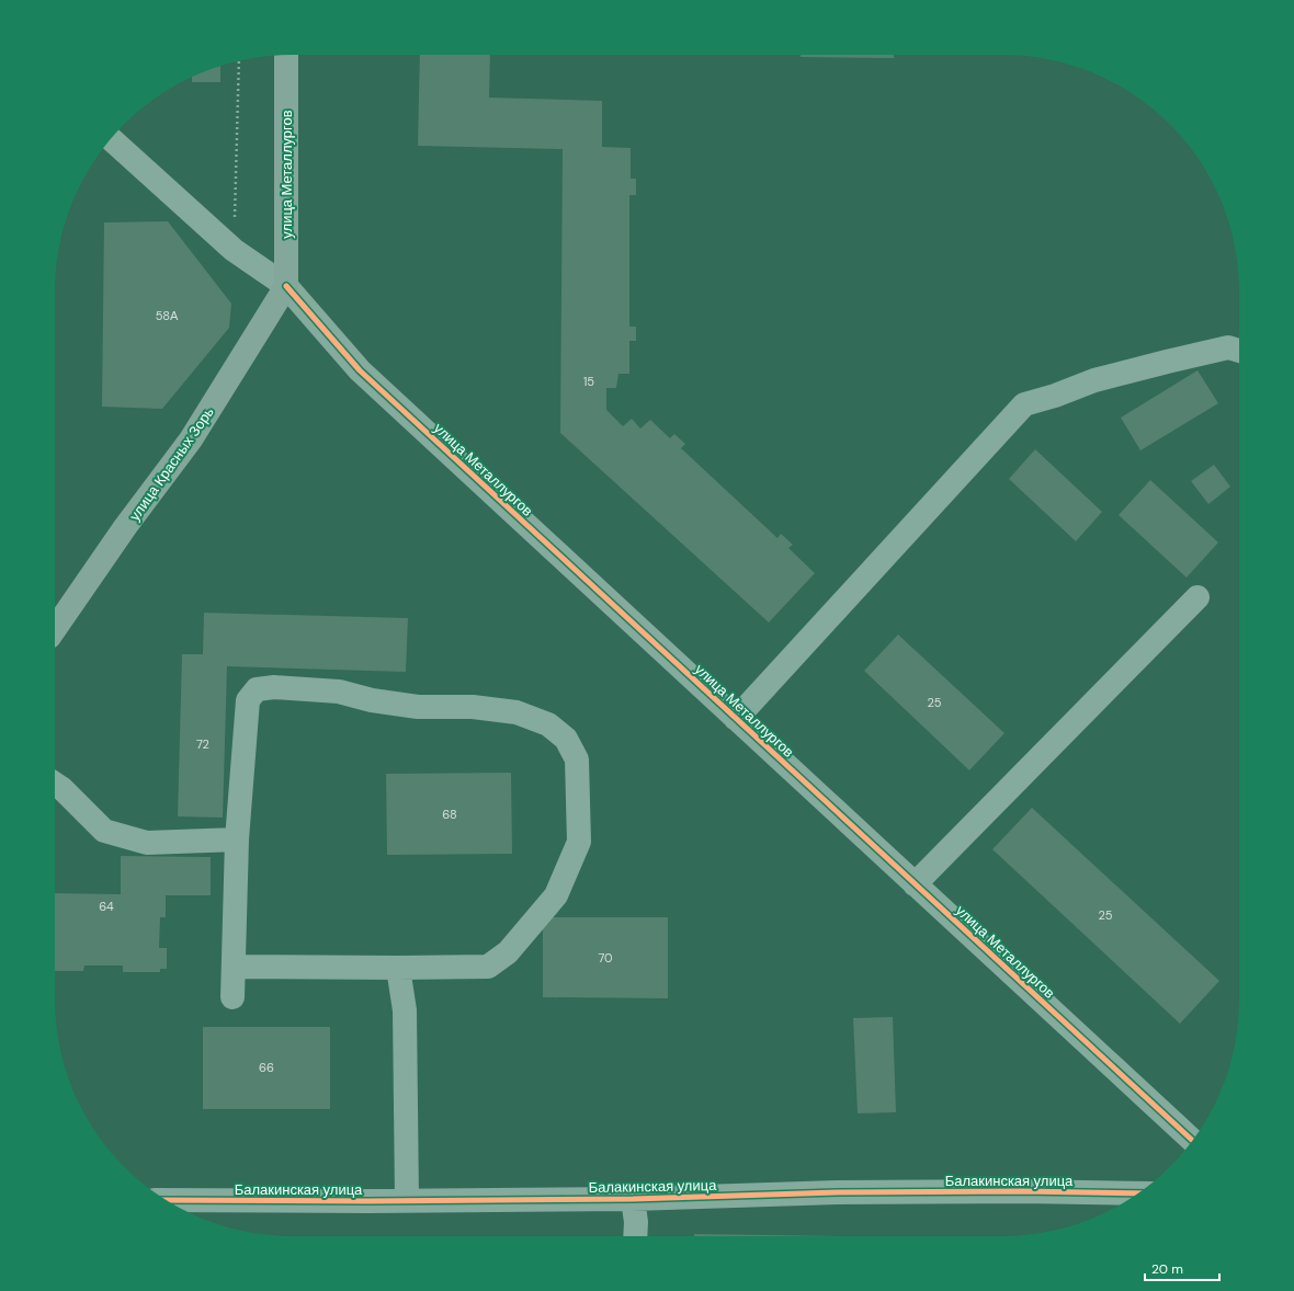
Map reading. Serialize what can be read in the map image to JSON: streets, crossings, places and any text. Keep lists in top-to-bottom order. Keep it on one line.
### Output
{"streets":{"main road":["улица Металлургов","улица Красных Зорь"],"street":["Балакинская улица"]},"crossings":[["улица Металлургов","улица Красных Зорь"]],"house_numbers":["58А","15","25","72","68","64","25","70","66"],"scale_bar":"20 m"}
